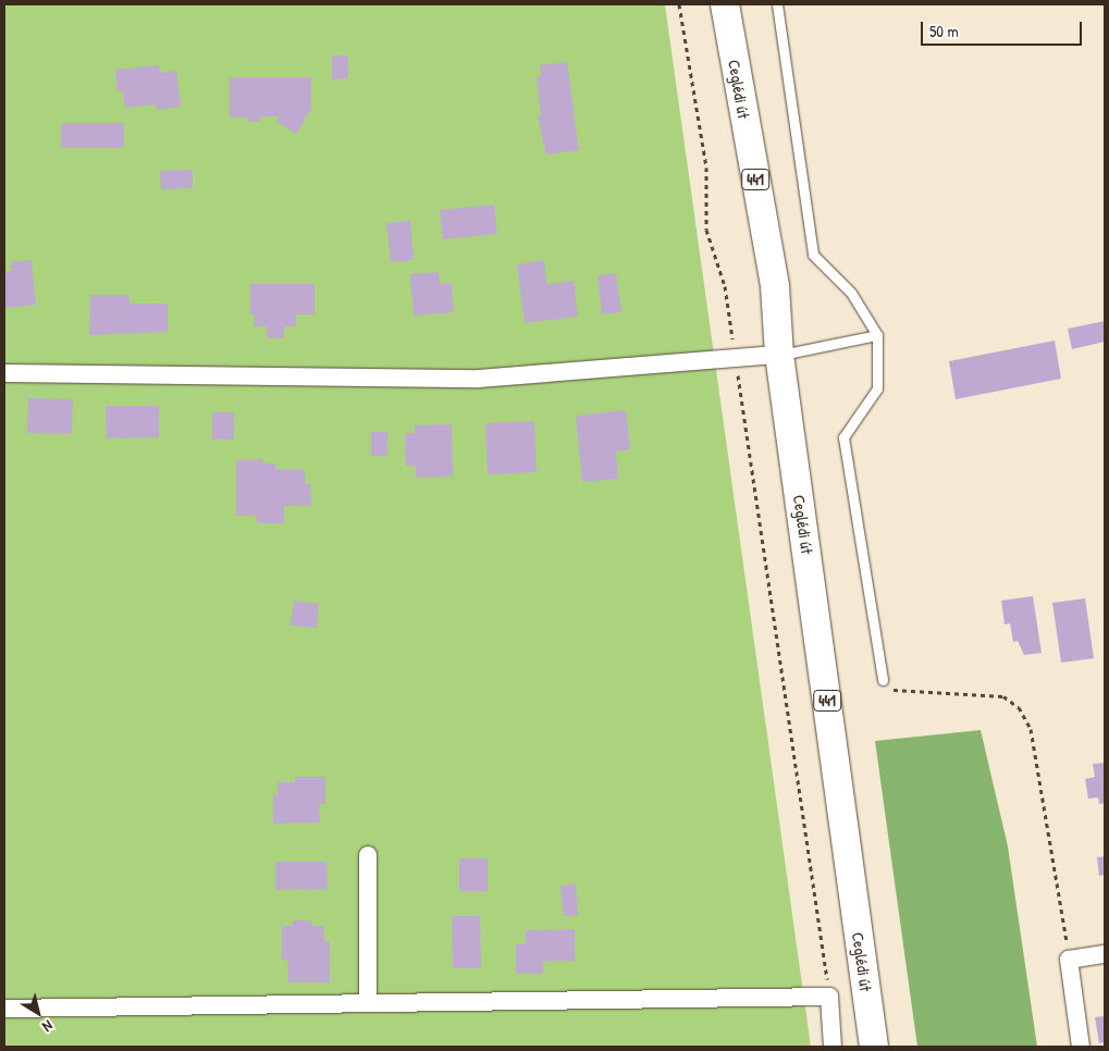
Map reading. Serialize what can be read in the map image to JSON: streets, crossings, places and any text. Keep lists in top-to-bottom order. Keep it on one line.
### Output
{"streets":{"main road":["Ceglédi út","441"]},"scale_bar":"50 m","north":"bottom right"}
